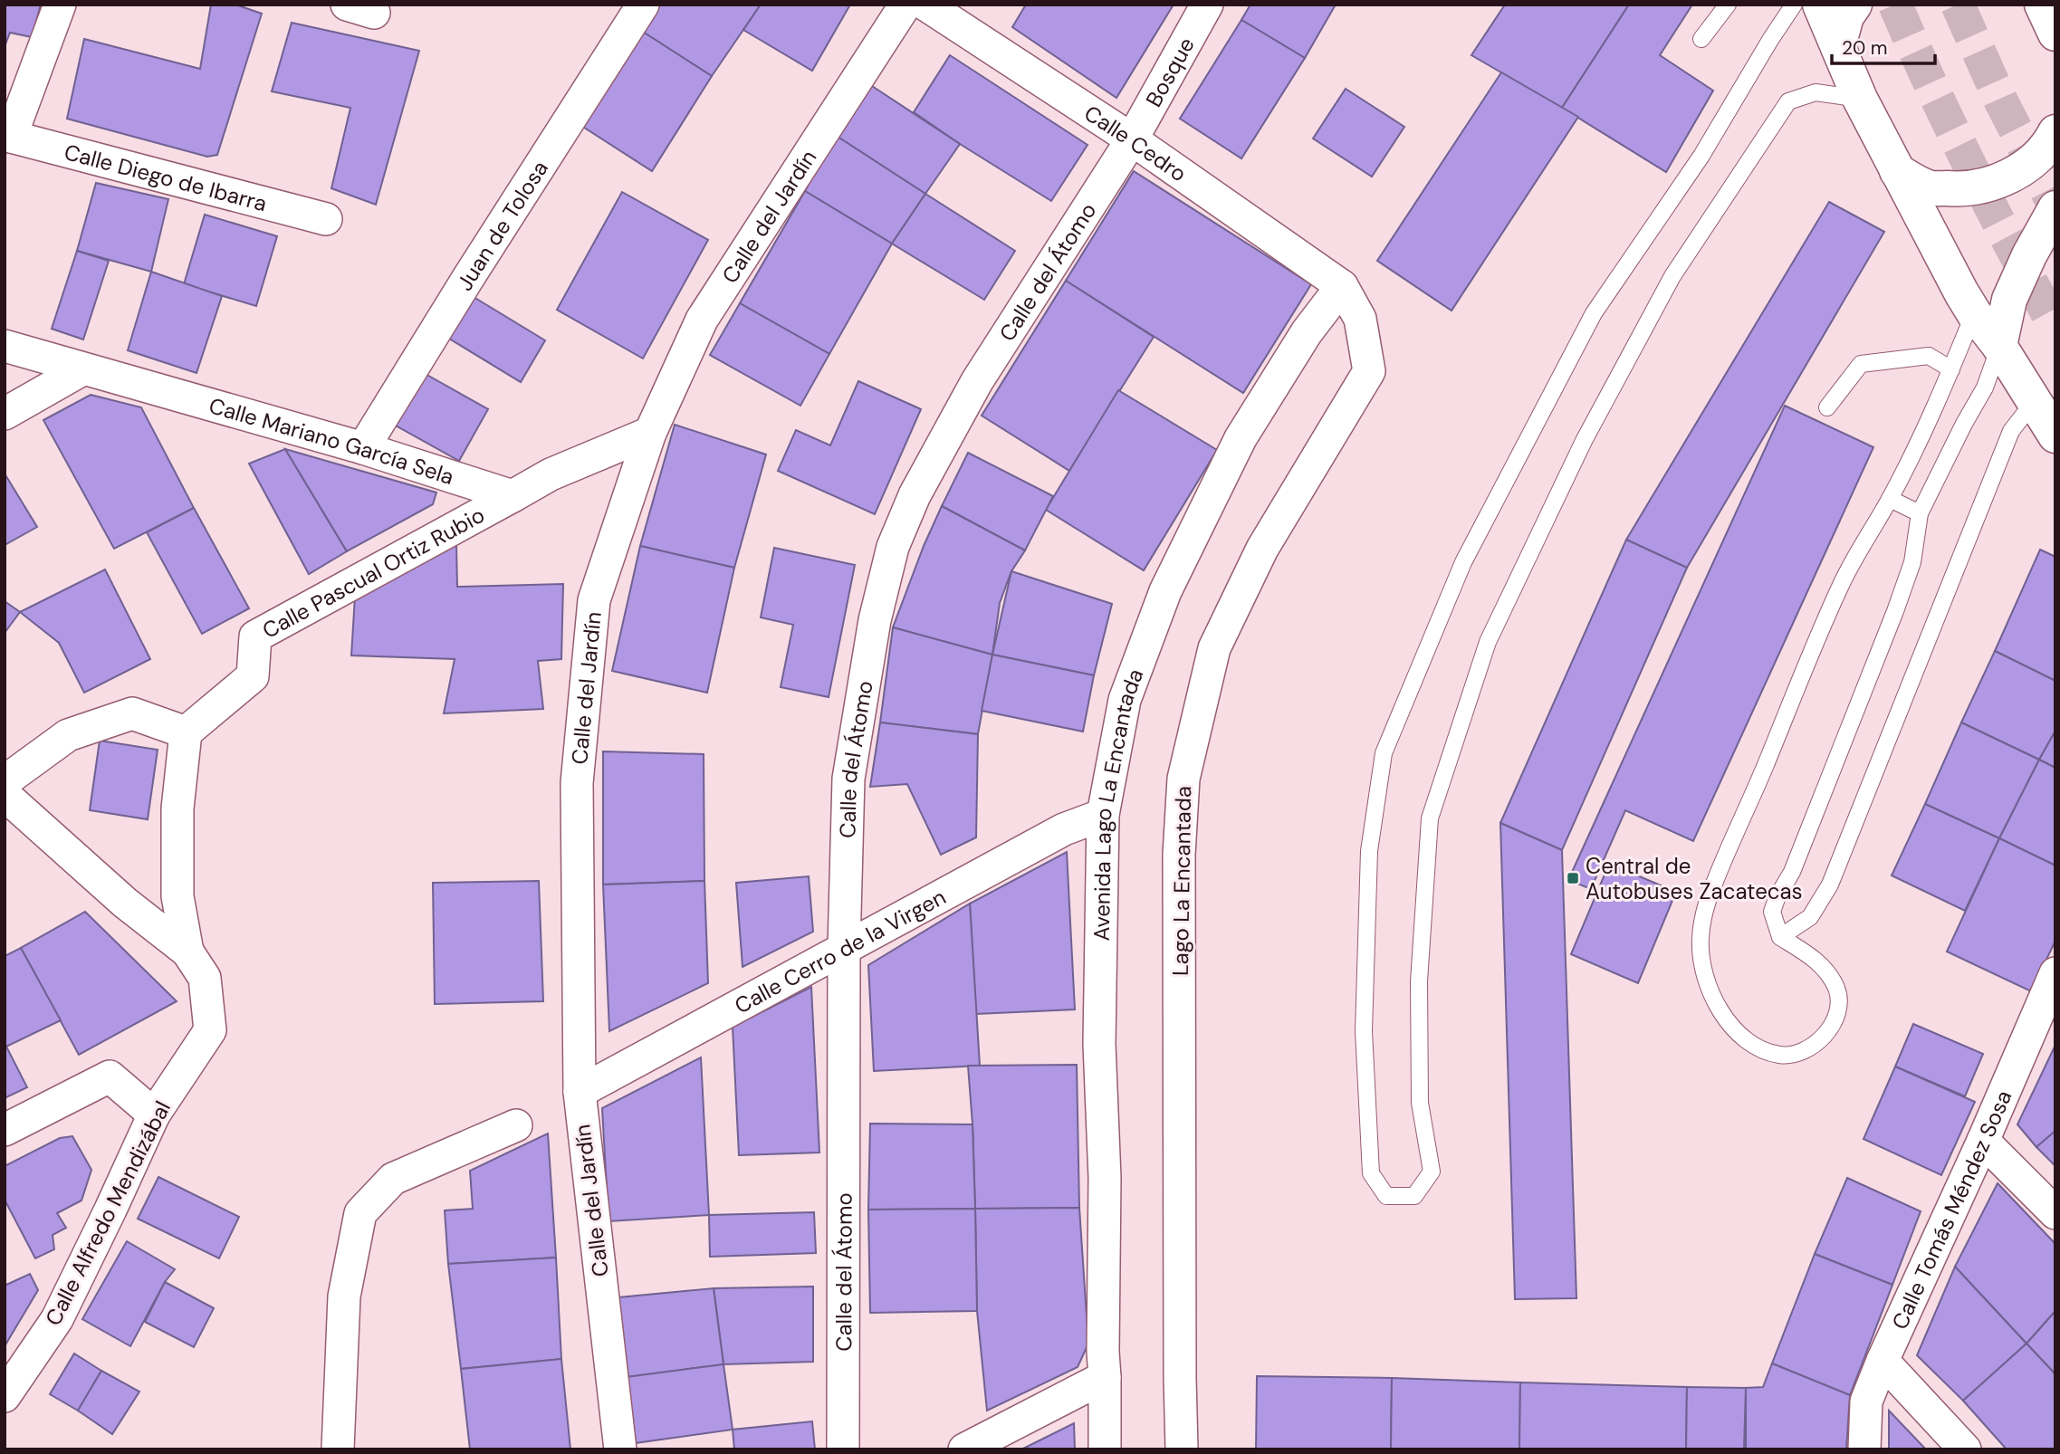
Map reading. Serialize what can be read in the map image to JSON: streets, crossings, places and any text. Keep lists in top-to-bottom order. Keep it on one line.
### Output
{"streets":{"street":["Bosque","Calle Cedro","Calle Diego de Ibarra","Calle del Jardín","Juan de Tolosa","Calle del Átomo","Calle Mariano García Sela","Calle Pascual Ortiz Rubio","Avenida Lago La Encantada","Lago La Encantada","Calle Cerro de la Virgen","Calle Tomás Méndez Sosa","Calle Alfredo Mendizábal"]},"crossings":[["Bosque","Calle Cedro"],["Bosque","Calle del Átomo"],["Calle Cedro","Calle del Átomo"],["Calle Cedro","Avenida Lago La Encantada"],["Calle Cedro","Lago La Encantada"],["Calle del Jardín","Calle Cerro de la Virgen"],["Juan de Tolosa","Calle Mariano García Sela"],["Calle del Átomo","Calle Cerro de la Virgen"],["Calle Mariano García Sela","Calle Pascual Ortiz Rubio"],["Avenida Lago La Encantada","Lago La Encantada"],["Avenida Lago La Encantada","Calle Cerro de la Virgen"]],"places":{"transit":["Central de Autobuses Zacatecas"]},"scale_bar":"20 m"}
